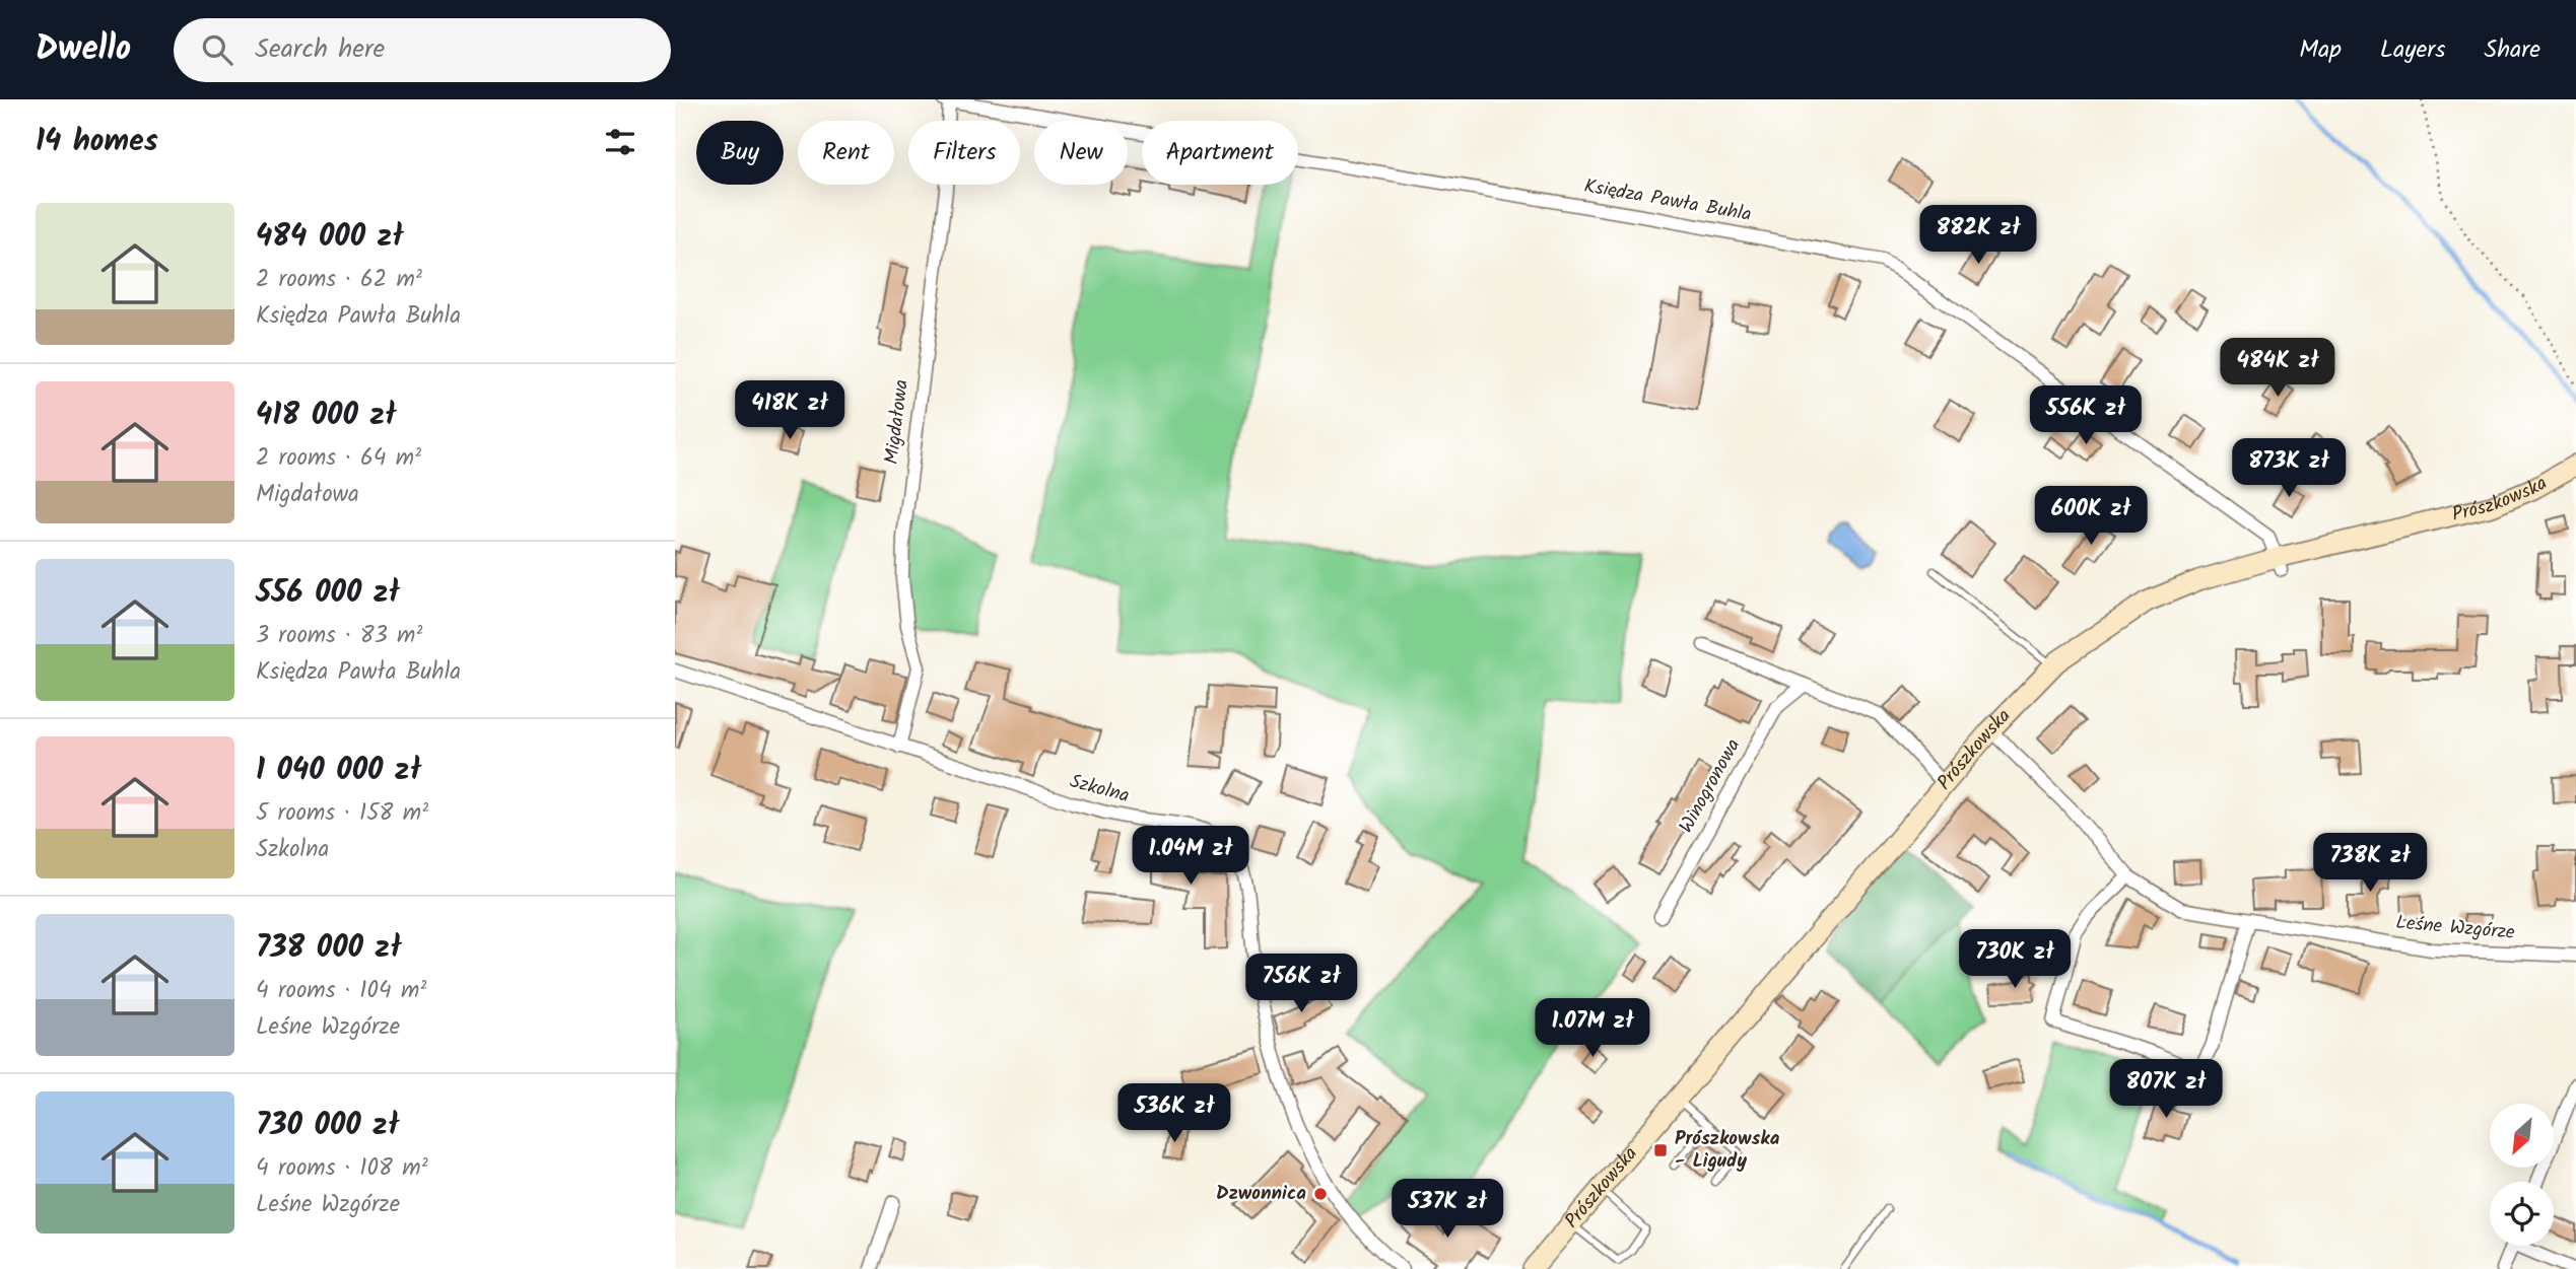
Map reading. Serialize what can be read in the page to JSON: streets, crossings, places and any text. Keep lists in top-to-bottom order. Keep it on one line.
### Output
{"streets":{"main road":["Prószkowska"],"street":["Księdza Pawła Buhla","Migdałowa","Winogronowa","Szkolna","Leśne Wzgórze"]},"crossings":[["Księdza Pawła Buhla","Migdałowa"],["Księdza Pawła Buhla","Prószkowska"],["Migdałowa","Szkolna"],["Prószkowska","Leśne Wzgórze"]],"places":{"transit":["Prószkowska - Ligudy"],"other":["Dzwonnica"]},"north":"bottom left","page":{"header":"Dwello","search":"Search here","nav":["Map","Layers","Share"],"heading":"14 homes","chip":["Buy","Rent","Filters","New","Apartment"],"list":[{"name":"484 000 zł","note":"2 rooms · 62 m² · Księdza Pawła Buhla"},{"name":"418 000 zł","note":"2 rooms · 64 m² · Migdałowa"},{"name":"556 000 zł","note":"3 rooms · 83 m² · Księdza Pawła Buhla"},{"name":"1 040 000 zł","note":"5 rooms · 158 m² · Szkolna"},{"name":"738 000 zł","note":"4 rooms · 104 m² · Leśne Wzgórze"},{"name":"730 000 zł","note":"4 rooms · 108 m² · Leśne Wzgórze"}],"price":["882K zł","484K zł","418K zł","556K zł","873K zł","600K zł","1.04M zł","738K zł","730K zł","756K zł","1.07M zł","807K zł","536K zł","537K zł"]}}
